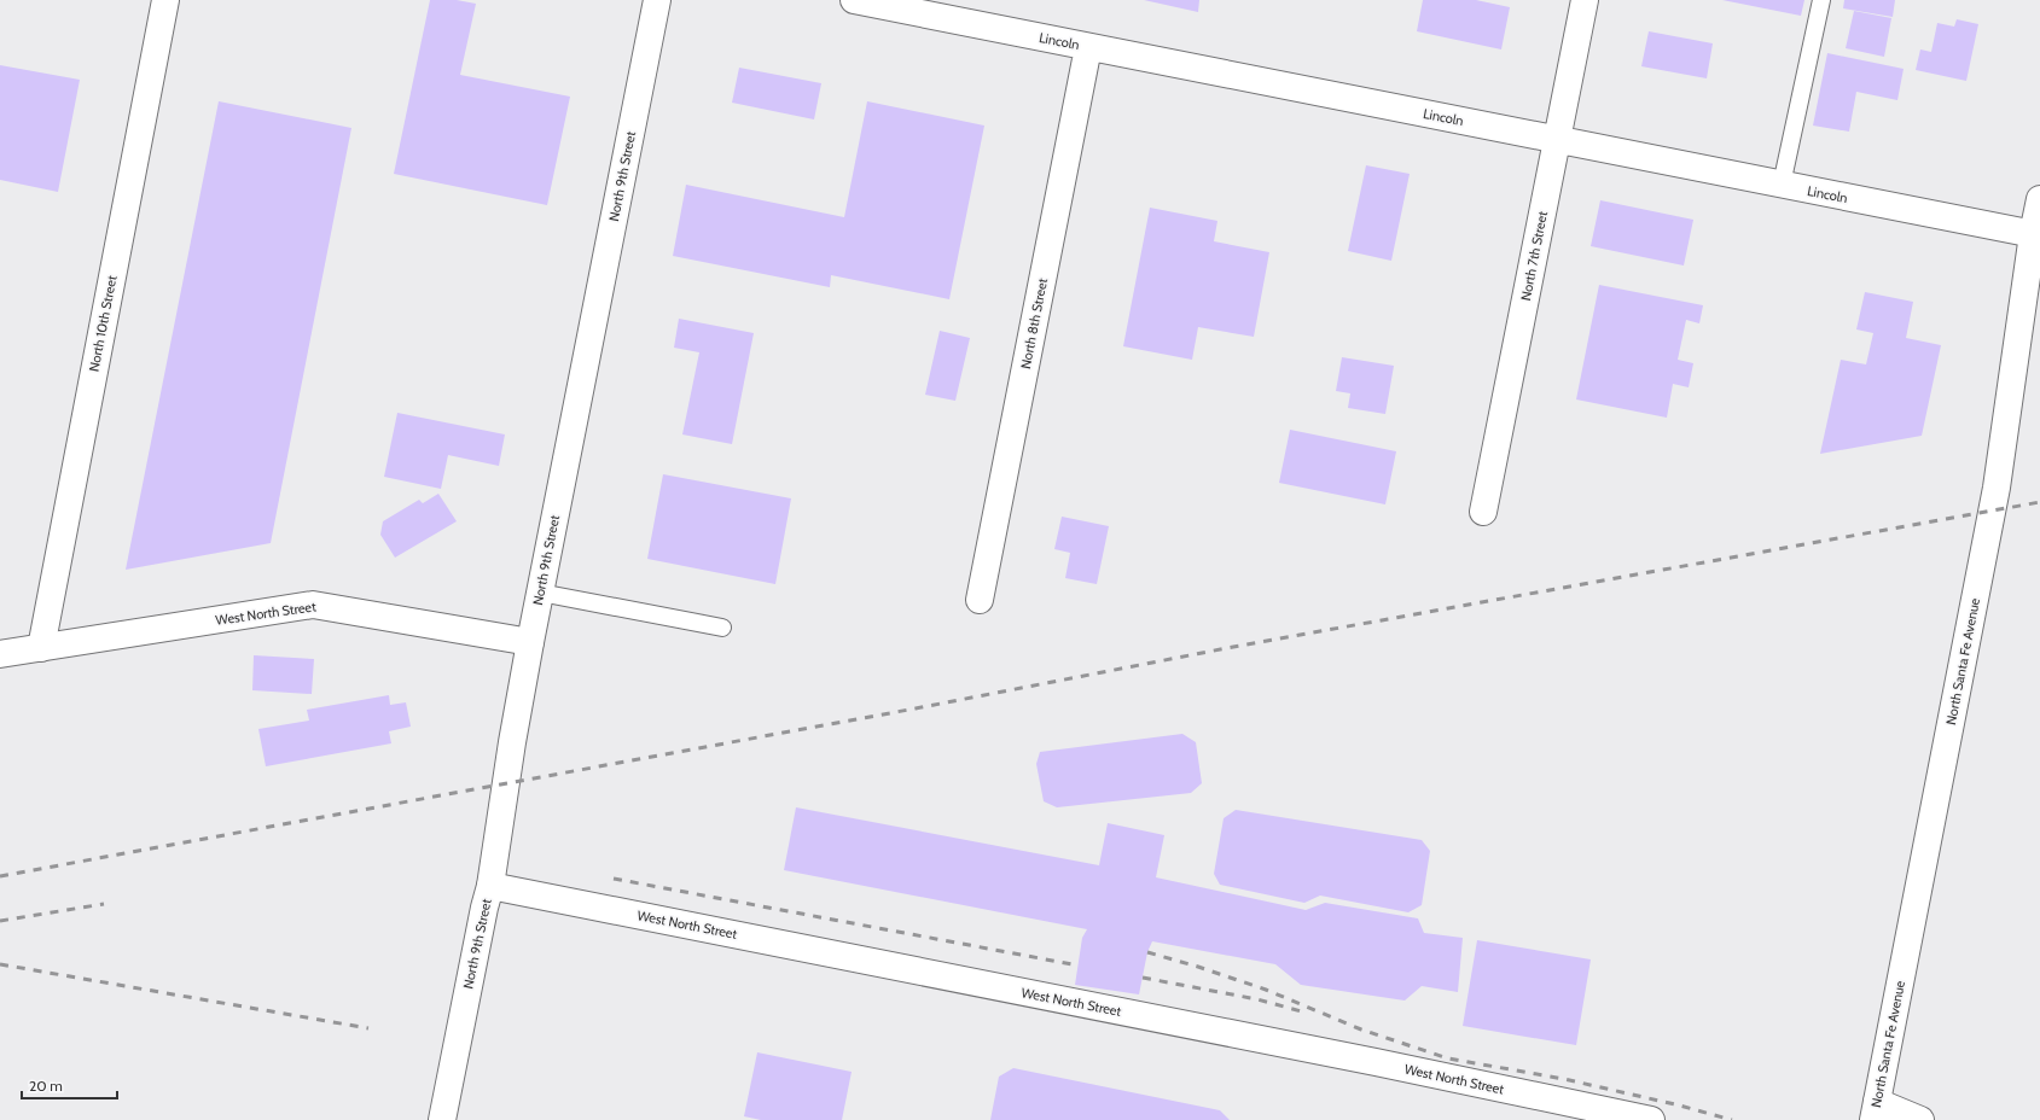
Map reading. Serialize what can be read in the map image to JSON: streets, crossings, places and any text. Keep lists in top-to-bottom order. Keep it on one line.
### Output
{"streets":{"street":["Lincoln","North 9th Street","North 7th Street","North 10th Street","North 8th Street","West North Street","North Santa Fe Avenue"]},"crossings":[["Lincoln","North 7th Street"],["Lincoln","North 8th Street"],["Lincoln","North Santa Fe Avenue"],["North 9th Street","West North Street"],["North 10th Street","West North Street"]],"scale_bar":"20 m"}
